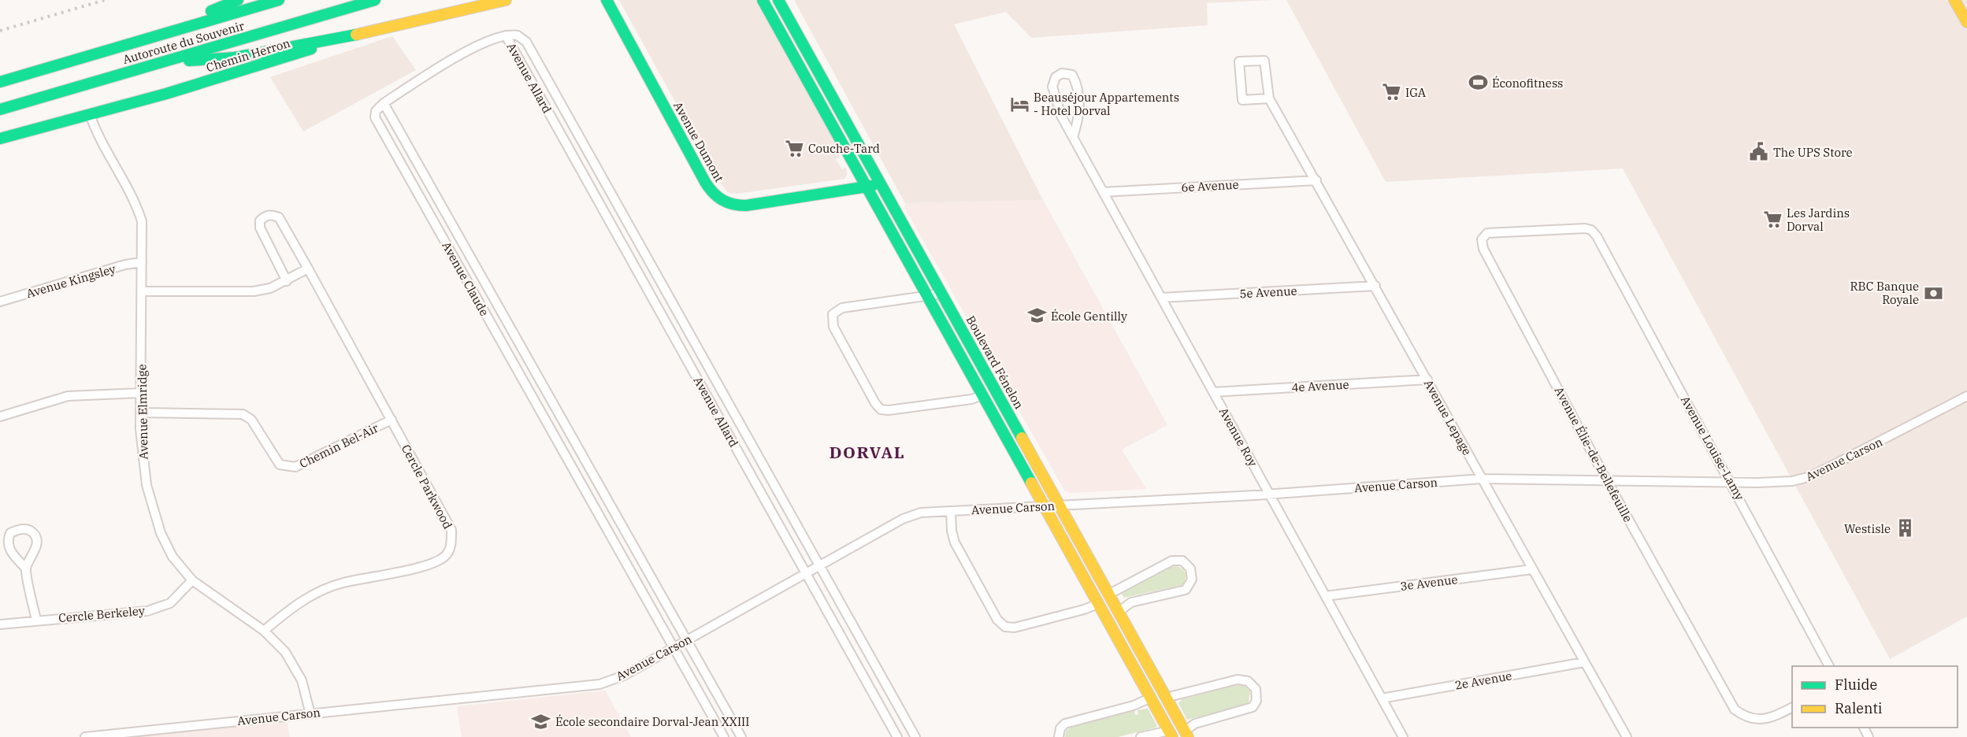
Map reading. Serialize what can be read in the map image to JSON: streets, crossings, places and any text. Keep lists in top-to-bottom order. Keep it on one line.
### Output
{"streets":{"main road":["Autoroute du Souvenir","Chemin Herron","Avenue Dumont","Boulevard Fénelon"],"street":["Avenue Allard","6e Avenue","Avenue Claude","Avenue Kingsley","5e Avenue","4e Avenue","Avenue Elmridge","Avenue Lepage","Avenue Roy","Chemin Bel-Air","Avenue Louise-Lamy","Avenue Élie-de-Bellefeuille","Avenue Carson","Cercle Parkwood","3e Avenue","Cercle Berkeley","2e Avenue"]},"crossings":[["Chemin Herron","Avenue Elmridge"],["Avenue Allard","Avenue Carson"],["Avenue Dumont","Boulevard Fénelon"],["6e Avenue","Avenue Lepage"],["6e Avenue","Avenue Roy"],["Avenue Claude","Avenue Carson"],["Avenue Kingsley","Avenue Elmridge"],["5e Avenue","Avenue Lepage"],["5e Avenue","Avenue Roy"],["Boulevard Fénelon","Avenue Carson"],["4e Avenue","Avenue Lepage"],["4e Avenue","Avenue Roy"],["Avenue Elmridge","Chemin Bel-Air"],["Avenue Elmridge","Avenue Carson"],["Avenue Elmridge","Cercle Parkwood"],["Avenue Elmridge","Cercle Berkeley"],["Avenue Lepage","Avenue Carson"],["Avenue Lepage","3e Avenue"],["Avenue Lepage","2e Avenue"],["Avenue Roy","Avenue Carson"],["Avenue Roy","3e Avenue"],["Avenue Roy","2e Avenue"],["Chemin Bel-Air","Cercle Parkwood"],["Avenue Louise-Lamy","Avenue Élie-de-Bellefeuille"],["Avenue Louise-Lamy","Avenue Carson"],["Avenue Élie-de-Bellefeuille","Avenue Carson"]],"districts":["DORVAL"],"places":{"sports":["Éconofitness"],"supermarket":["IGA","Couche-Tard","Les Jardins Dorval"],"hotel":["Beauséjour Appartements - Hotel Dorval"],"public building":["The UPS Store"],"bank":["RBC Banque Royale"],"school or university":["École Gentilly","École secondaire Dorval-Jean XXIII"],"building":["Westisle"]},"legend":["Fluide","Ralenti"]}
